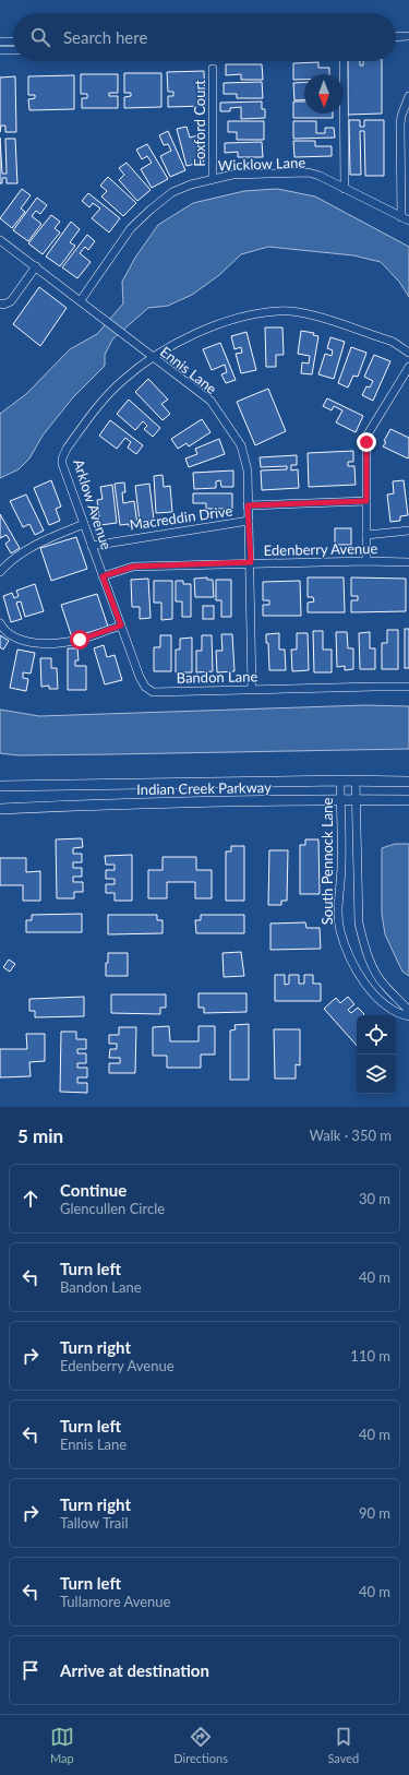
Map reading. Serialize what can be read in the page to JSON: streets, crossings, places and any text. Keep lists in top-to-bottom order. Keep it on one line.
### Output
{"streets":{"street":["Foxford Court","Wicklow Lane","Ennis Lane","Arklow Avenue","Macreddin Drive","Edenberry Avenue","Bandon Lane","Indian Creek Parkway","South Pennock Lane"]},"crossings":[["Foxford Court","Wicklow Lane"],["Wicklow Lane","Ennis Lane"],["Ennis Lane","Arklow Avenue"],["Ennis Lane","Macreddin Drive"],["Ennis Lane","Edenberry Avenue"],["Ennis Lane","Bandon Lane"],["Arklow Avenue","Macreddin Drive"],["Arklow Avenue","Edenberry Avenue"],["Arklow Avenue","Bandon Lane"],["Edenberry Avenue","Bandon Lane"],["Indian Creek Parkway","South Pennock Lane"]],"north":"bottom","page":{"search":"Search here","heading":["5 min","Walk · 350 m"],"list":[["Continue","Glencullen Circle","30 m"],["Turn left","Bandon Lane","40 m"],["Turn right","Edenberry Avenue","110 m"],["Turn left","Ennis Lane","40 m"],["Turn right","Tallow Trail","90 m"],["Turn left","Tullamore Avenue","40 m"],"Arrive at destination"],"nav":["Map","Directions","Saved"]}}
